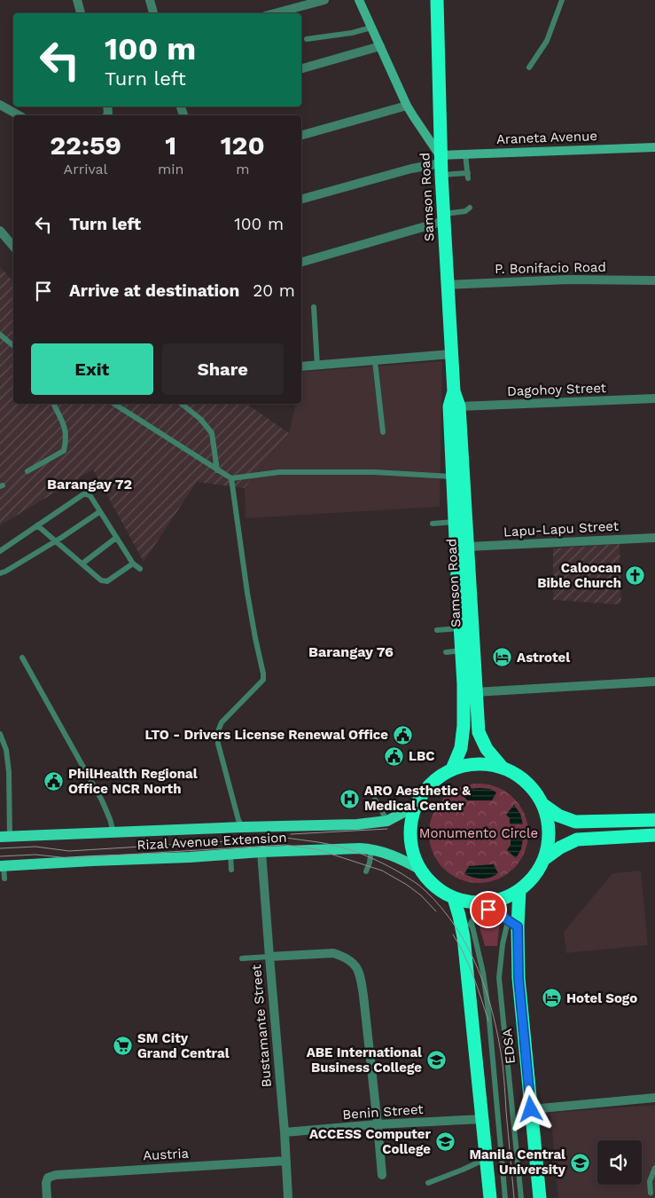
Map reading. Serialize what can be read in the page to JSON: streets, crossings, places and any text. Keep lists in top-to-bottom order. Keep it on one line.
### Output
{"streets":{"highway":["Samson Road","EDSA"],"main road":["Rizal Avenue Extension"],"street":["Araneta Avenue","P. Bonifacio Road","Dagohoy Street","Lapu-Lapu Street","Bustamante Street","Benin Street","Austria"]},"crossings":[["Araneta Avenue","Samson Road"],["Samson Road","P. Bonifacio Road"],["Samson Road","Dagohoy Street"],["Samson Road","Lapu-Lapu Street"],["Samson Road","Rizal Avenue Extension"],["Samson Road","EDSA"],["Rizal Avenue Extension","Bustamante Street"],["Rizal Avenue Extension","EDSA"],["Bustamante Street","Benin Street"],["Bustamante Street","Austria"]],"districts":["Barangay 72","Barangay 76"],"parks":["Monumento Circle"],"places":{"church":["Caloocan Bible Church"],"hotel":["Astrotel","Hotel Sogo"],"public building":["LTO - Drivers License Renewal Office","LBC","PhilHealth Regional Office NCR North"],"hospital":["ARO Aesthetic & Medical Center"],"supermarket":["SM City Grand Central"],"school or university":["ABE International Business College","ACCESS Computer College","Manila Central University"]},"page":{"turn":["100 m","Turn left"],"eta":["22:59","Arrival","1","min","120","m"],"list":[{"name":"Turn left","value":"100 m"},{"name":"Arrive at destination","value":"20 m"}],"buttons":["Exit","Share"]}}
